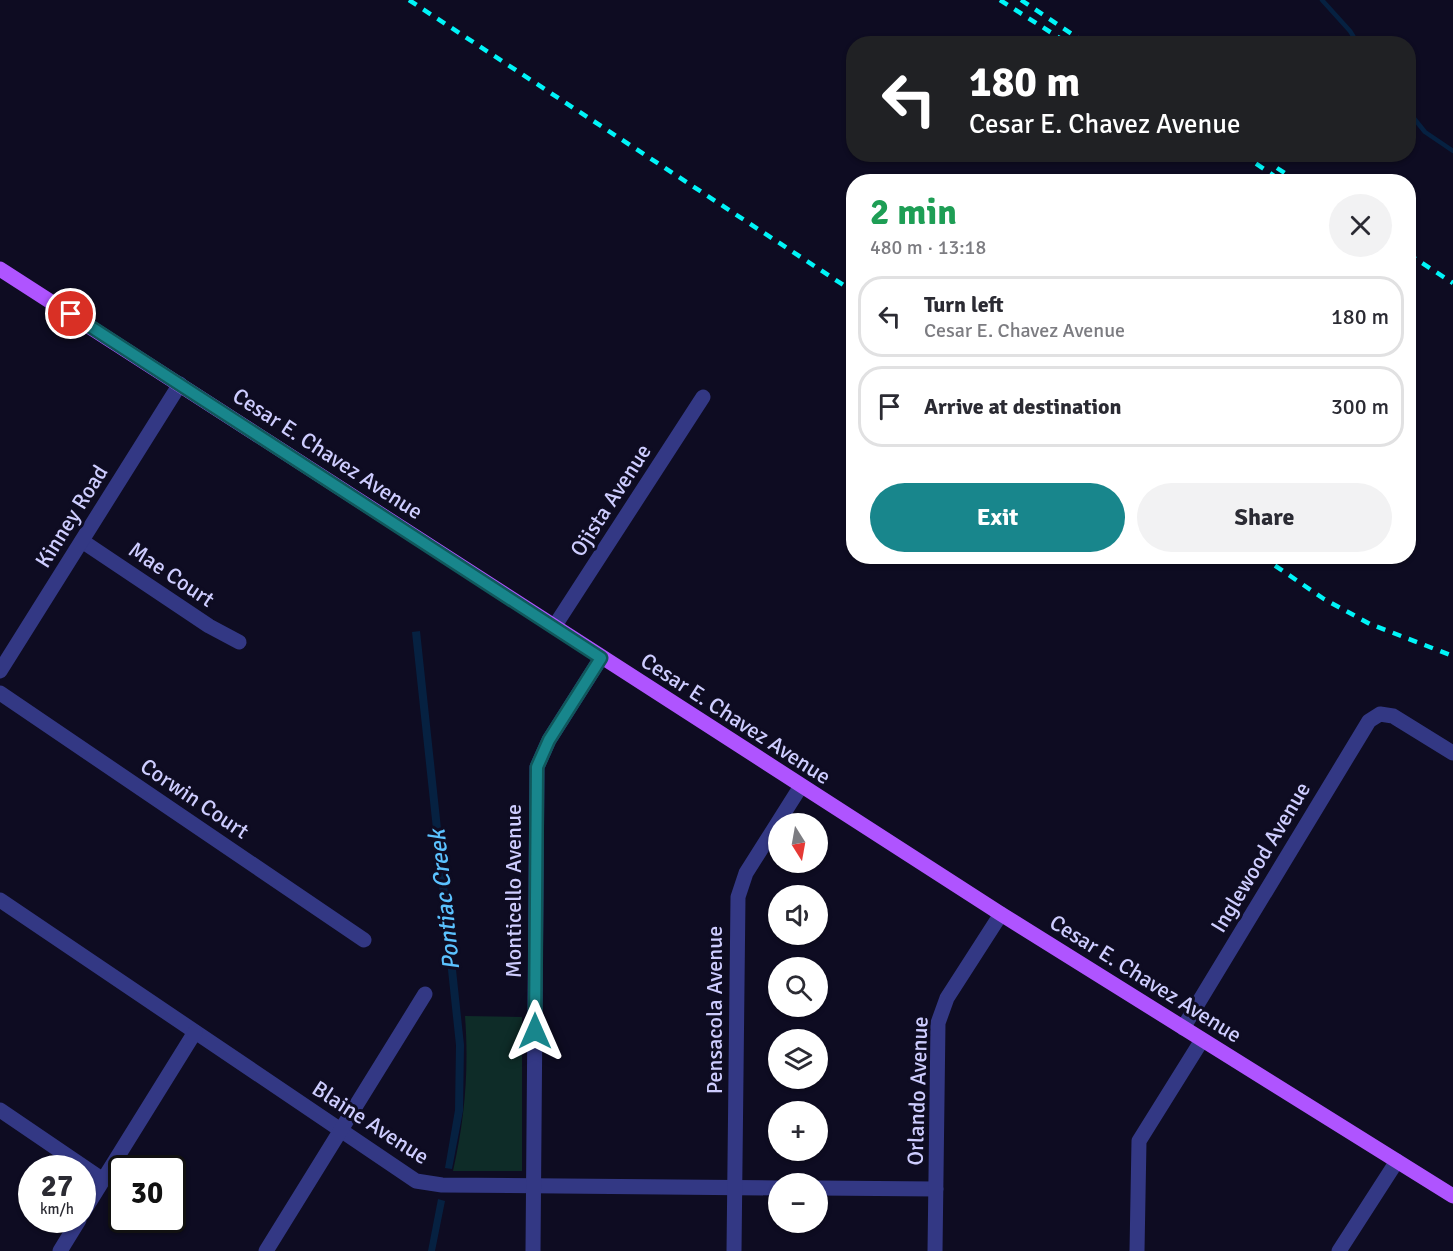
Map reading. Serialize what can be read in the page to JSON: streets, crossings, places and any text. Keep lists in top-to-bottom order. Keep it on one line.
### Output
{"streets":{"main road":["Cesar E. Chavez Avenue"],"street":["Ojista Avenue","Kinney Road","Mae Court","Corwin Court","Inglewood Avenue","Monticello Avenue","Pensacola Avenue","Orlando Avenue","Blaine Avenue"]},"crossings":[["Cesar E. Chavez Avenue","Ojista Avenue"],["Cesar E. Chavez Avenue","Kinney Road"],["Cesar E. Chavez Avenue","Inglewood Avenue"],["Cesar E. Chavez Avenue","Monticello Avenue"],["Cesar E. Chavez Avenue","Pensacola Avenue"],["Cesar E. Chavez Avenue","Orlando Avenue"],["Kinney Road","Mae Court"],["Monticello Avenue","Blaine Avenue"],["Pensacola Avenue","Blaine Avenue"]],"water":["Pontiac Creek"],"north":"bottom","page":{"turn":["180 m","Cesar E. Chavez Avenue"],"heading":["2 min","480 m · 13:18"],"list":[{"name":"Turn left","note":"Cesar E. Chavez Avenue","value":"180 m"},{"name":"Arrive at destination","value":"300 m"}],"buttons":["Exit","Share"],"map_buttons":["+","−"],"speed":"27 km/h","limit":"30"}}
